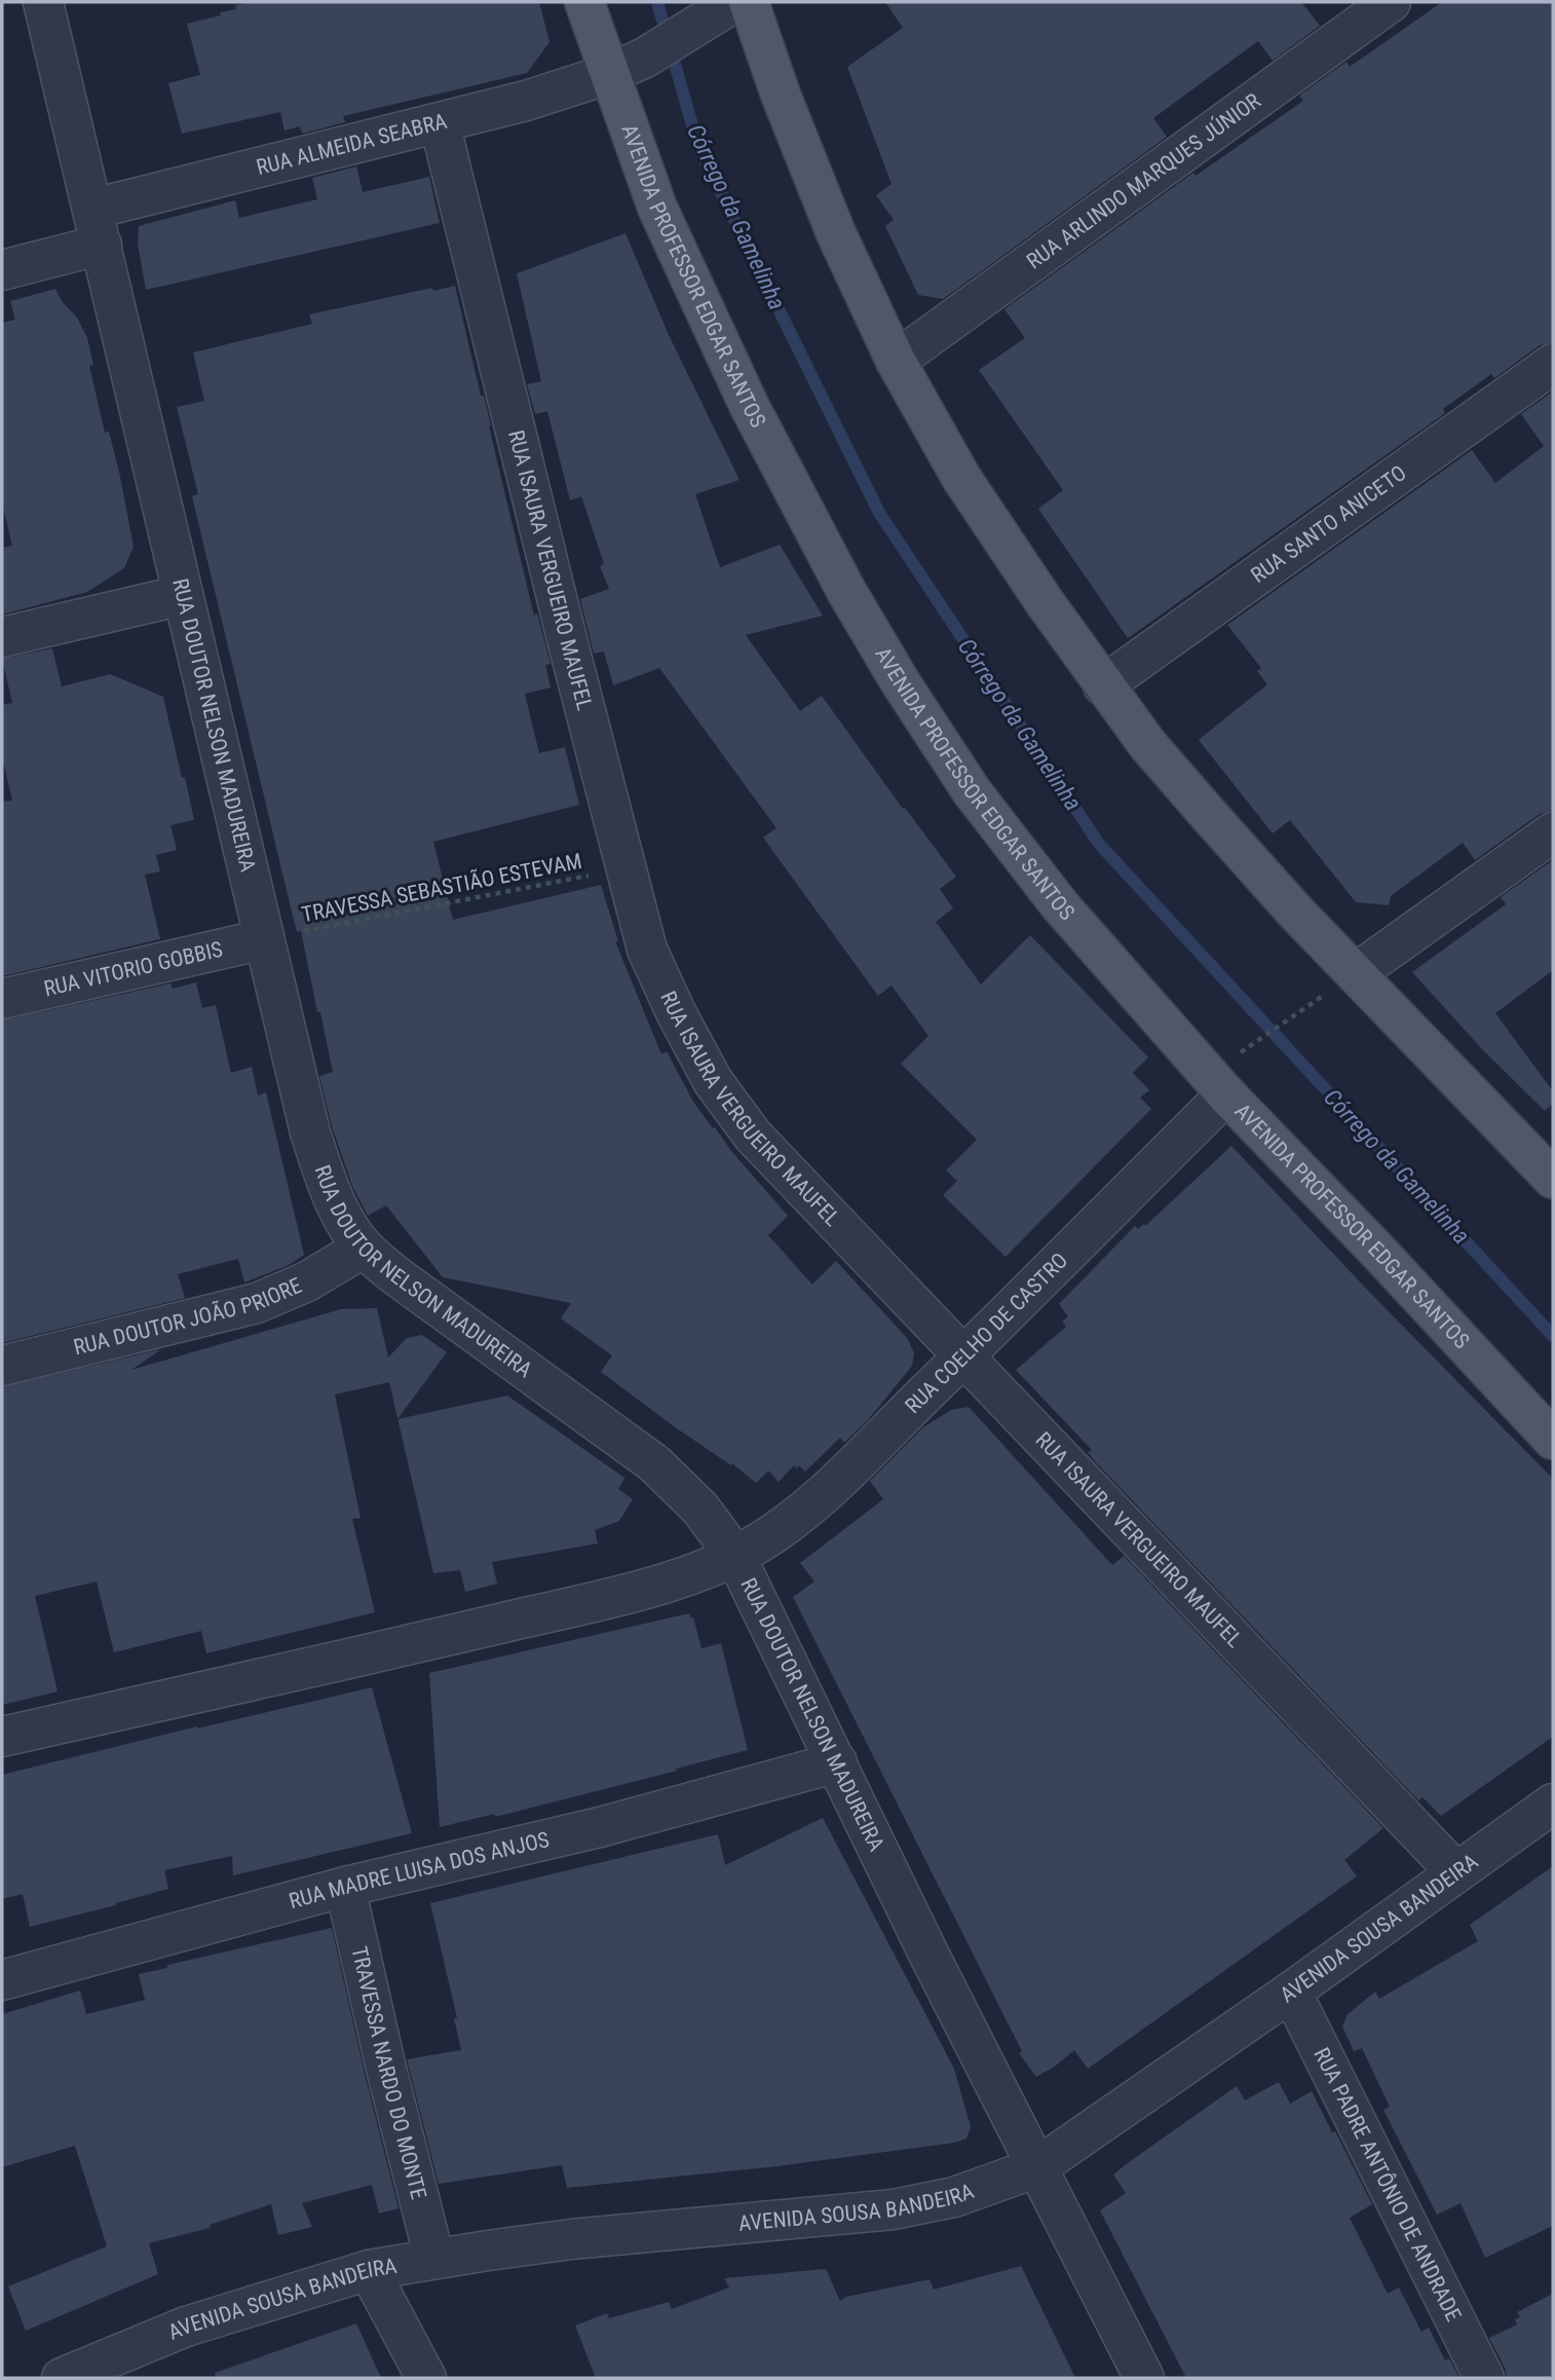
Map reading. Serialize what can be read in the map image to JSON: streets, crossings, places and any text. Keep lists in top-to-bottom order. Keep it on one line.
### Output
{"streets":{"main road":["AVENIDA PROFESSOR EDGAR SANTOS"],"street":["RUA ALMEIDA SEABRA","RUA ARLINDO MARQUES JÚNIOR","RUA SANTO ANICETO","RUA ISAURA VERGUEIRO MAUFEL","RUA DOUTOR NELSON MADUREIRA","RUA VITORIO GOBBIS","RUA DOUTOR JOÃO PRIORE","RUA COELHO DE CASTRO","RUA MADRE LUISA DOS ANJOS","AVENIDA SOUSA BANDEIRA","TRAVESSA NARDO DO MONTE","RUA PADRE ANTÔNIO DE ANDRADE"],"path":["TRAVESSA SEBASTIÃO ESTEVAM"]},"crossings":[["RUA ALMEIDA SEABRA","AVENIDA PROFESSOR EDGAR SANTOS"],["RUA ALMEIDA SEABRA","RUA ISAURA VERGUEIRO MAUFEL"],["RUA ALMEIDA SEABRA","RUA DOUTOR NELSON MADUREIRA"],["AVENIDA PROFESSOR EDGAR SANTOS","RUA COELHO DE CASTRO"],["RUA ISAURA VERGUEIRO MAUFEL","TRAVESSA SEBASTIÃO ESTEVAM"],["RUA ISAURA VERGUEIRO MAUFEL","RUA COELHO DE CASTRO"],["RUA ISAURA VERGUEIRO MAUFEL","AVENIDA SOUSA BANDEIRA"],["RUA DOUTOR NELSON MADUREIRA","TRAVESSA SEBASTIÃO ESTEVAM"],["RUA DOUTOR NELSON MADUREIRA","RUA VITORIO GOBBIS"],["RUA DOUTOR NELSON MADUREIRA","RUA DOUTOR JOÃO PRIORE"],["RUA DOUTOR NELSON MADUREIRA","RUA COELHO DE CASTRO"],["RUA DOUTOR NELSON MADUREIRA","RUA MADRE LUISA DOS ANJOS"],["RUA DOUTOR NELSON MADUREIRA","AVENIDA SOUSA BANDEIRA"],["TRAVESSA SEBASTIÃO ESTEVAM","RUA VITORIO GOBBIS"],["RUA MADRE LUISA DOS ANJOS","TRAVESSA NARDO DO MONTE"],["AVENIDA SOUSA BANDEIRA","TRAVESSA NARDO DO MONTE"],["AVENIDA SOUSA BANDEIRA","RUA PADRE ANTÔNIO DE ANDRADE"]],"water":["Córrego da Gamelinha"]}
